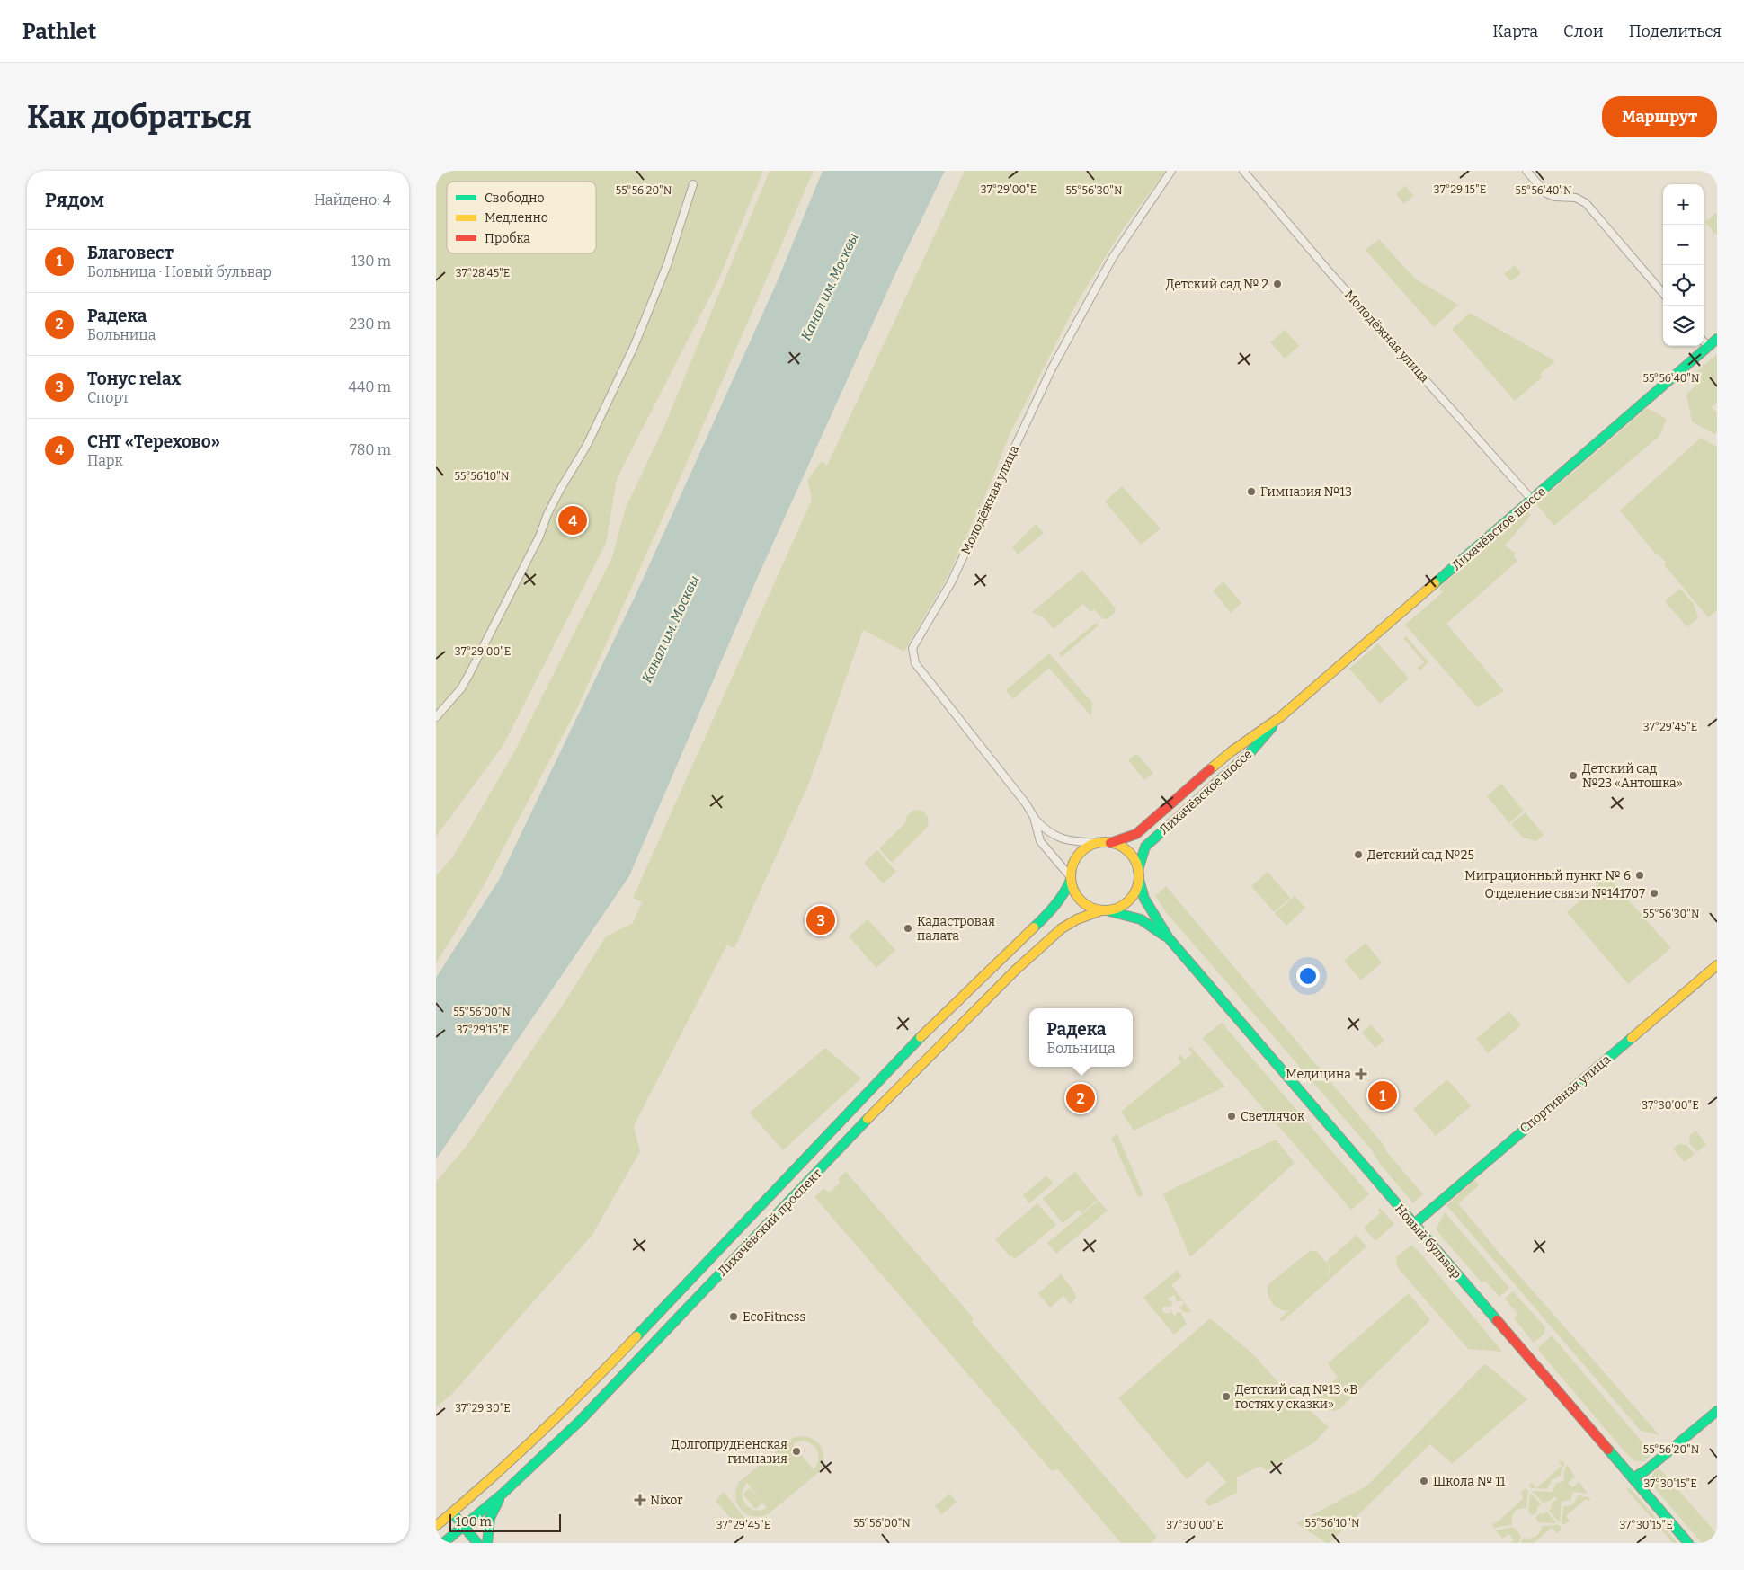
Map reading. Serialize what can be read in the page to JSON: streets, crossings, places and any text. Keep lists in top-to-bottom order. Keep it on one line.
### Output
{"streets":{"main road":["Лихачёвское шоссе","Спортивная улица","Лихачёвский проспект","Новый бульвар"],"street":["Молодёжная улица"]},"crossings":[["Молодёжная улица","Лихачёвское шоссе"],["Молодёжная улица","Лихачёвский проспект"],["Молодёжная улица","Новый бульвар"],["Лихачёвское шоссе","Лихачёвский проспект"],["Лихачёвское шоссе","Новый бульвар"],["Спортивная улица","Новый бульвар"],["Лихачёвский проспект","Новый бульвар"]],"water":["Канал им. Москвы"],"places":{"other":["Детский сад № 2","Гимназия №13","Детский сад №23 «Антошка»","Детский сад №25","Миграционный пункт № 6","Отделение связи №141707","Кадастровая палата","Светлячок","EcoFitness","Детский сад №13 «В гостях у сказки»","Долгопрудненская гимназия","Школа № 11"],"health":["Медицина","Nixor"]},"legend":["Свободно","Медленно","Пробка"],"scale_bar":"100 m","page":{"header":"Pathlet","nav":["Карта","Слои","Поделиться"],"buttons":"Маршрут","title":"Как добраться","heading":["Рядом","Найдено: 4"],"map_buttons":["+","−"],"list":[{"mark":"1","name":"Благовест","note":"Больница · Новый бульвар","value":"130 m"},{"mark":"2","name":"Радека","note":"Больница","value":"230 m"},{"mark":"3","name":"Тонус relax","note":"Спорт","value":"440 m"},{"mark":"4","name":"СНТ «Терехово»","note":"Парк","value":"780 m"}],"pins":["4","3","1","2"],"popup":["Радека","Больница"],"scale":"100 m"},"coordinates":["37°29'00\"E","37°29'15\"E","55°56'20\"N","55°56'30\"N","55°56'40\"N","37°28'45\"E","55°56'10\"N","37°29'45\"E","55°56'00\"N","37°30'00\"E","37°29'30\"E","37°30'15\"E"]}
